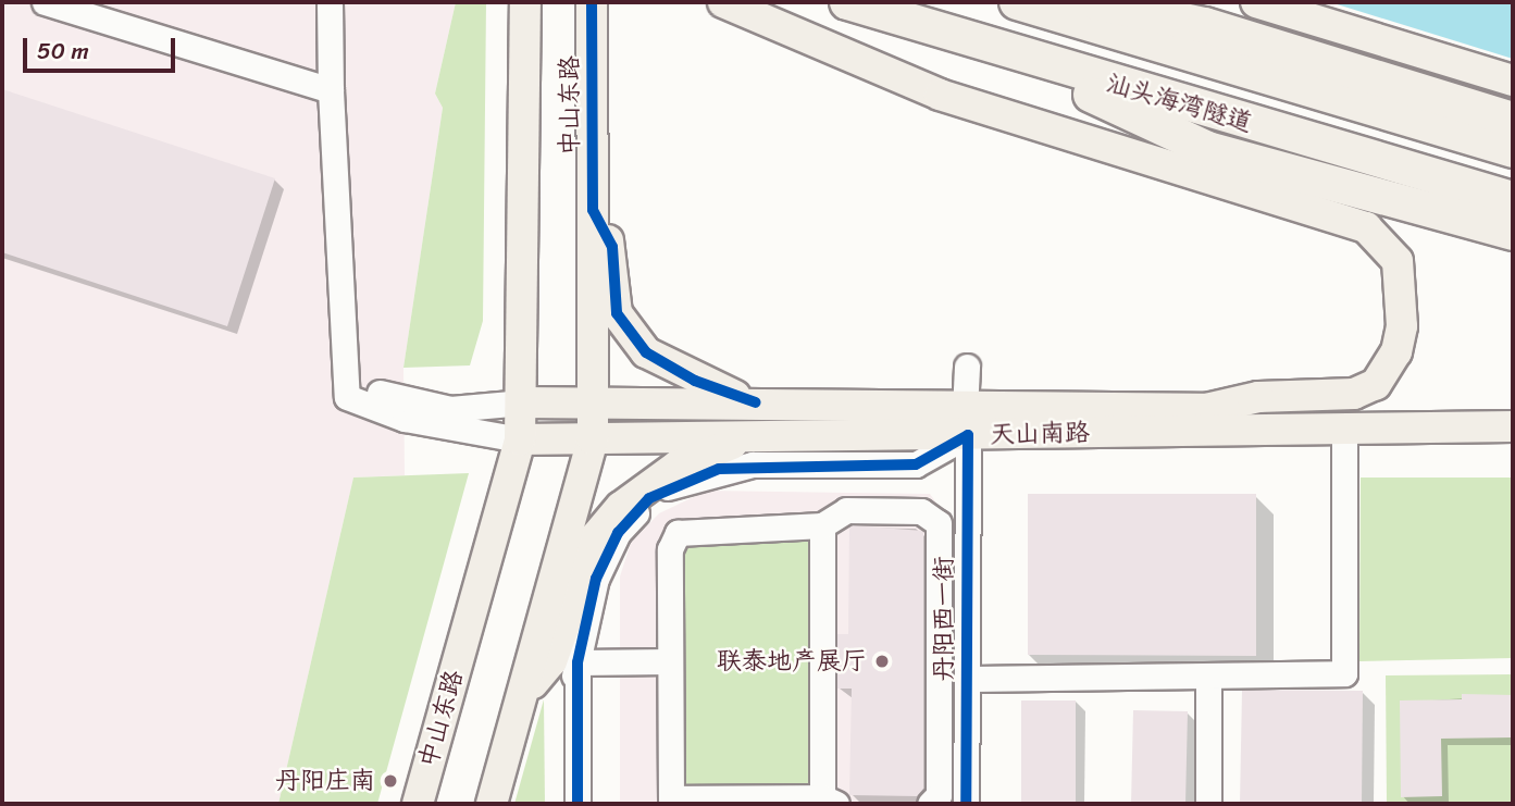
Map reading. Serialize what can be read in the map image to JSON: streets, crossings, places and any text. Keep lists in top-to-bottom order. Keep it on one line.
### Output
{"streets":{"highway":["汕头海湾隧道"],"main road":["中山东路","天山南路"],"street":["丹阳西一街"]},"crossings":[["中山东路","天山南路"],["天山南路","丹阳西一街"]],"places":["联泰地产展厅","丹阳庄南"],"scale_bar":"50 m"}
